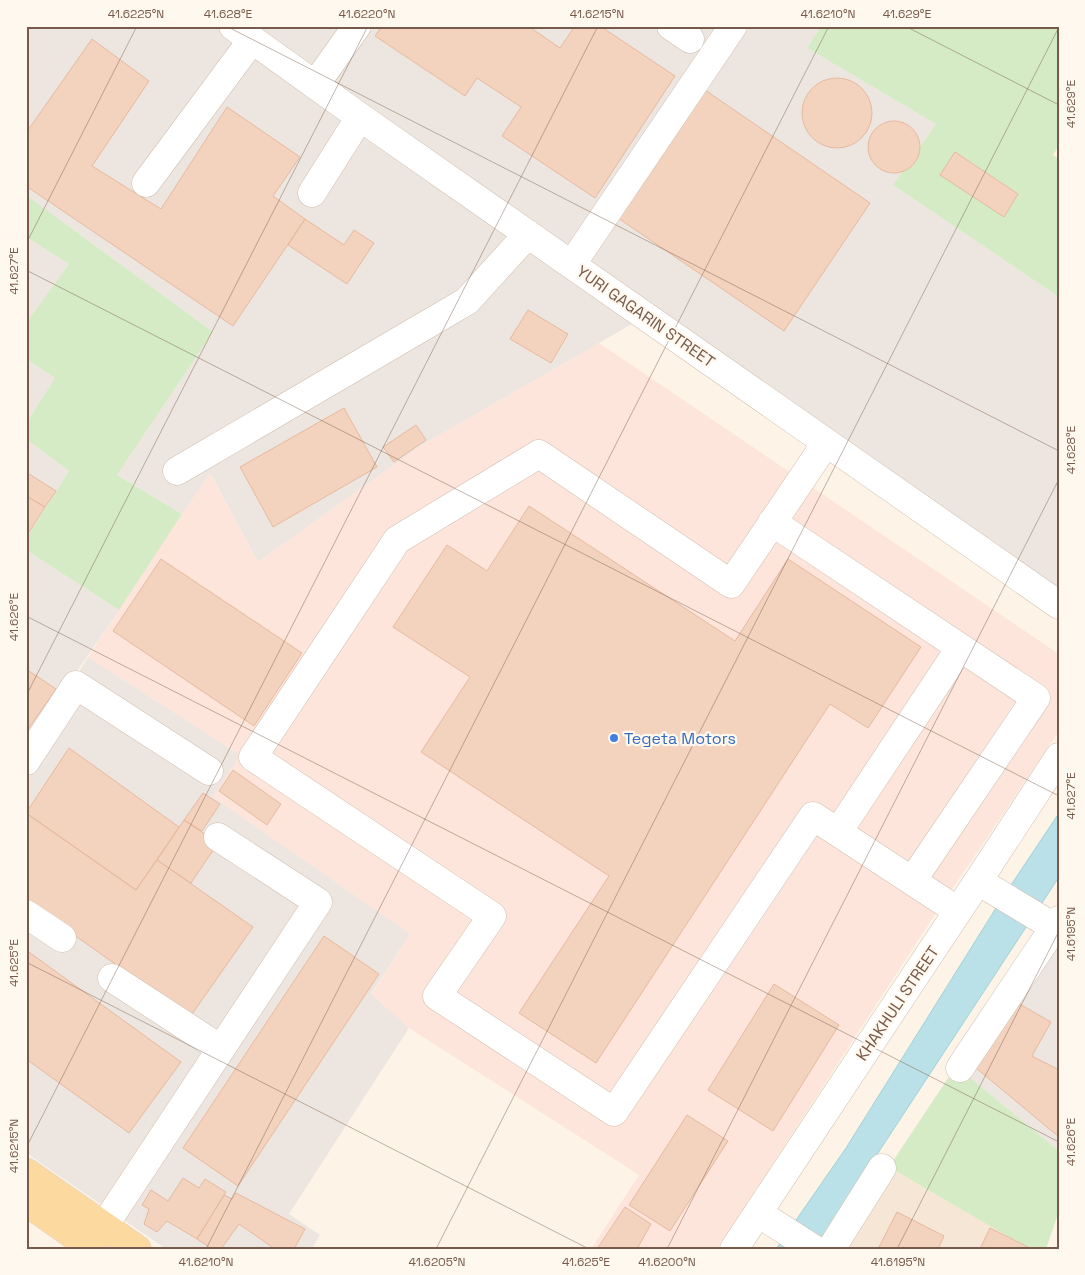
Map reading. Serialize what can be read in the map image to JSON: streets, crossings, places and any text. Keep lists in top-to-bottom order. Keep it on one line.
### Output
{"streets":{"street":["YURI GAGARIN STREET","KHAKHULI STREET"]},"places":["Tegeta Motors"],"coordinates":["41.6225°N","41.628°E","41.6220°N","41.6215°N","41.6210°N","41.629°E","41.627°E","41.626°E","41.6195°N","41.625°E","41.6205°N","41.6200°N"]}
